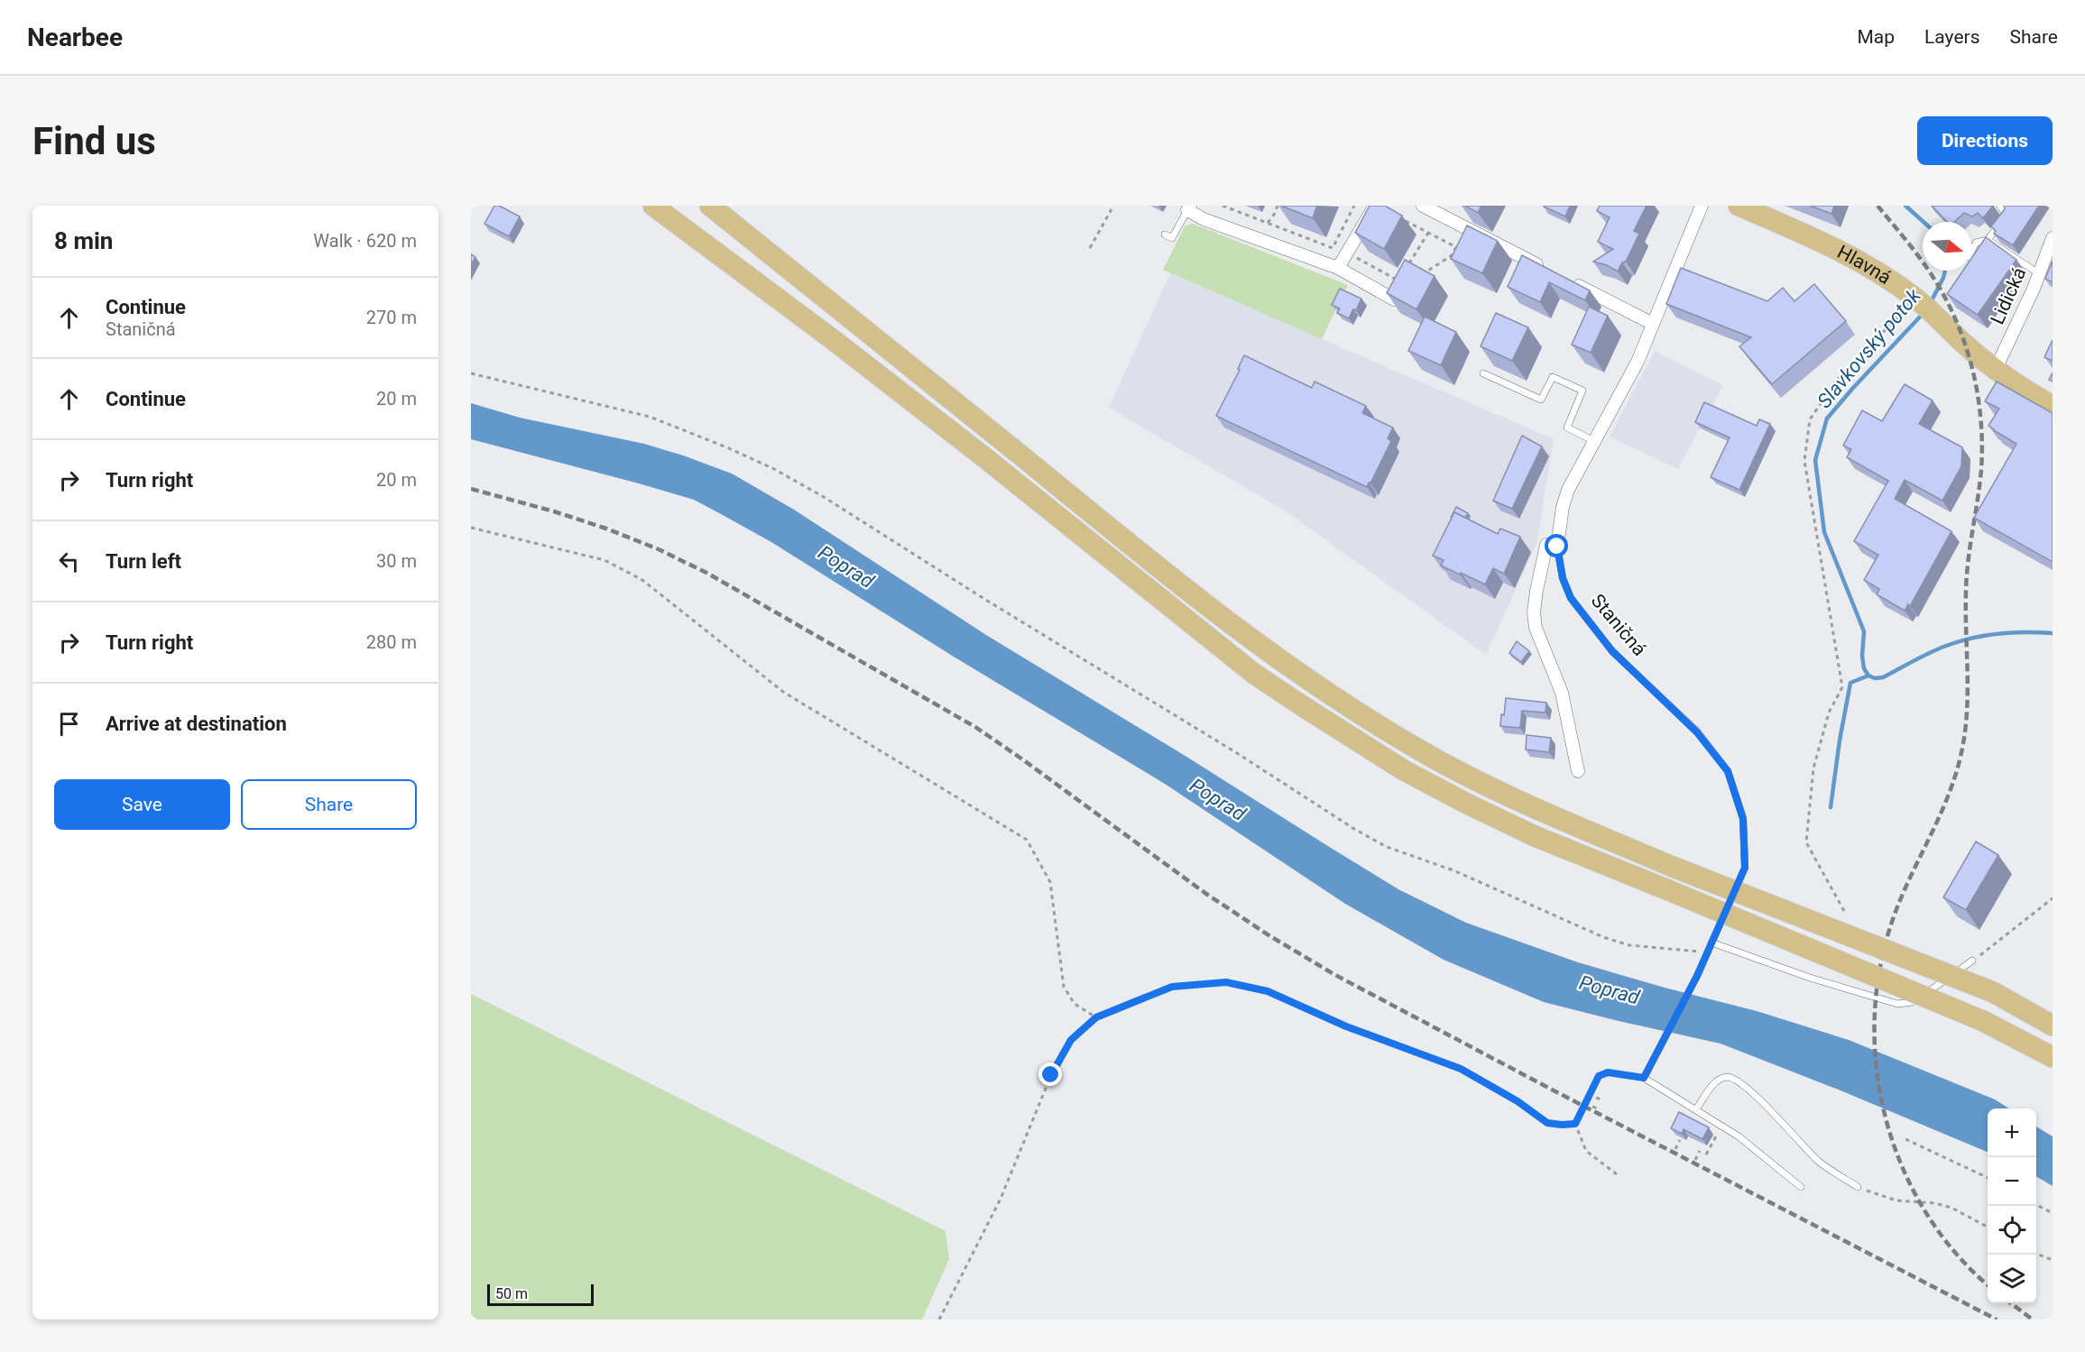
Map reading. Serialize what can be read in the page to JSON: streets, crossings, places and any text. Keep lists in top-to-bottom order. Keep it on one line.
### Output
{"streets":{"main road":["Hlavná"],"street":["Lidická","Staničná"]},"crossings":[["Hlavná","Lidická"]],"water":["Slavkovský potok","Poprad"],"scale_bar":"50 m","north":"right","page":{"header":"Nearbee","nav":["Map","Layers","Share"],"buttons":["Directions",["Save","Share"]],"title":"Find us","heading":["8 min","Walk · 620 m"],"list":[["Continue","Staničná","270 m"],["Continue","20 m"],["Turn right","20 m"],["Turn left","30 m"],["Turn right","280 m"],"Arrive at destination"],"map_buttons":["+","−"],"scale":"50 m"}}
